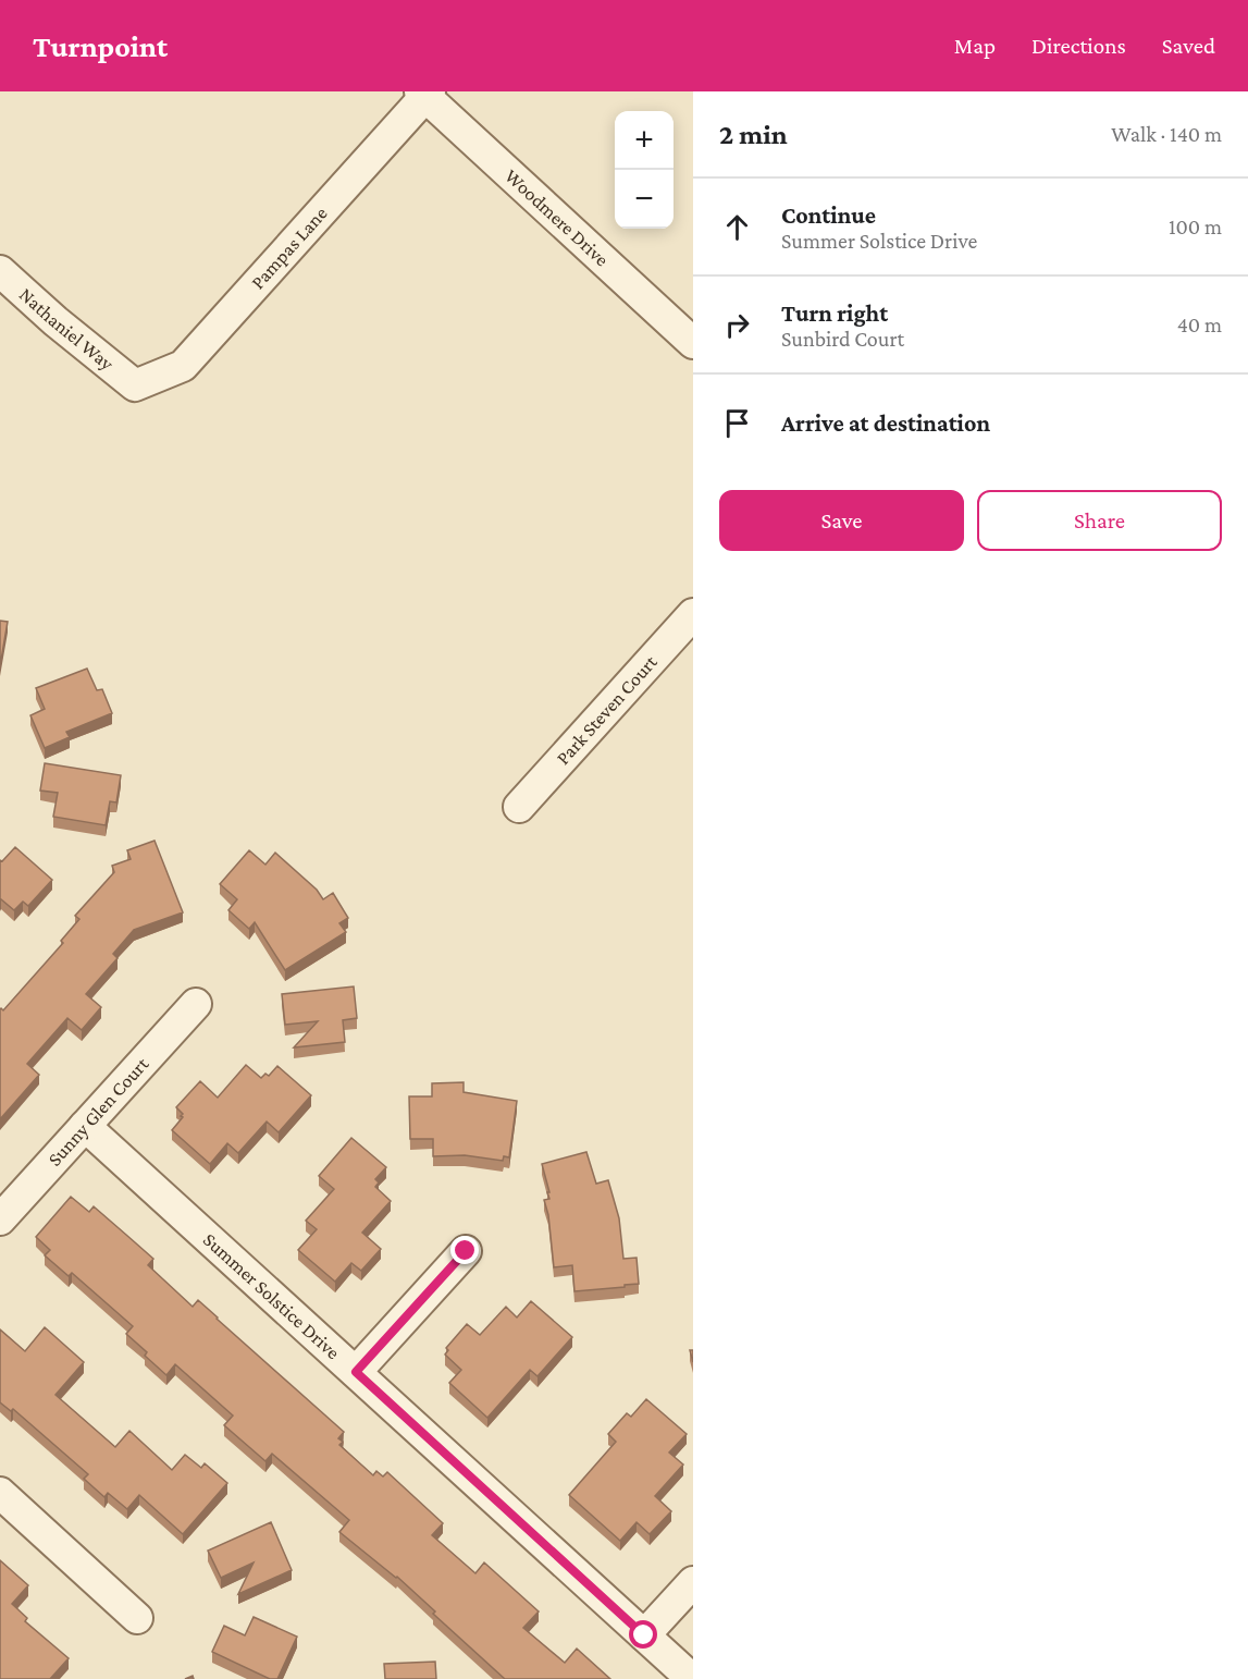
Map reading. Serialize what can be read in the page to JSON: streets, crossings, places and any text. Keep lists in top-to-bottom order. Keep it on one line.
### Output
{"streets":{"street":["Woodmere Drive","Pampas Lane","Nathaniel Way","Park Steven Court","Sunny Glen Court","Summer Solstice Drive"]},"crossings":[["Woodmere Drive","Pampas Lane"],["Pampas Lane","Nathaniel Way"],["Sunny Glen Court","Summer Solstice Drive"]],"page":{"header":"Turnpoint","nav":["Map","Directions","Saved"],"heading":["2 min","Walk · 140 m"],"map_buttons":["+","−"],"list":[["Continue","Summer Solstice Drive","100 m"],["Turn right","Sunbird Court","40 m"],"Arrive at destination"],"buttons":["Save","Share"]}}
